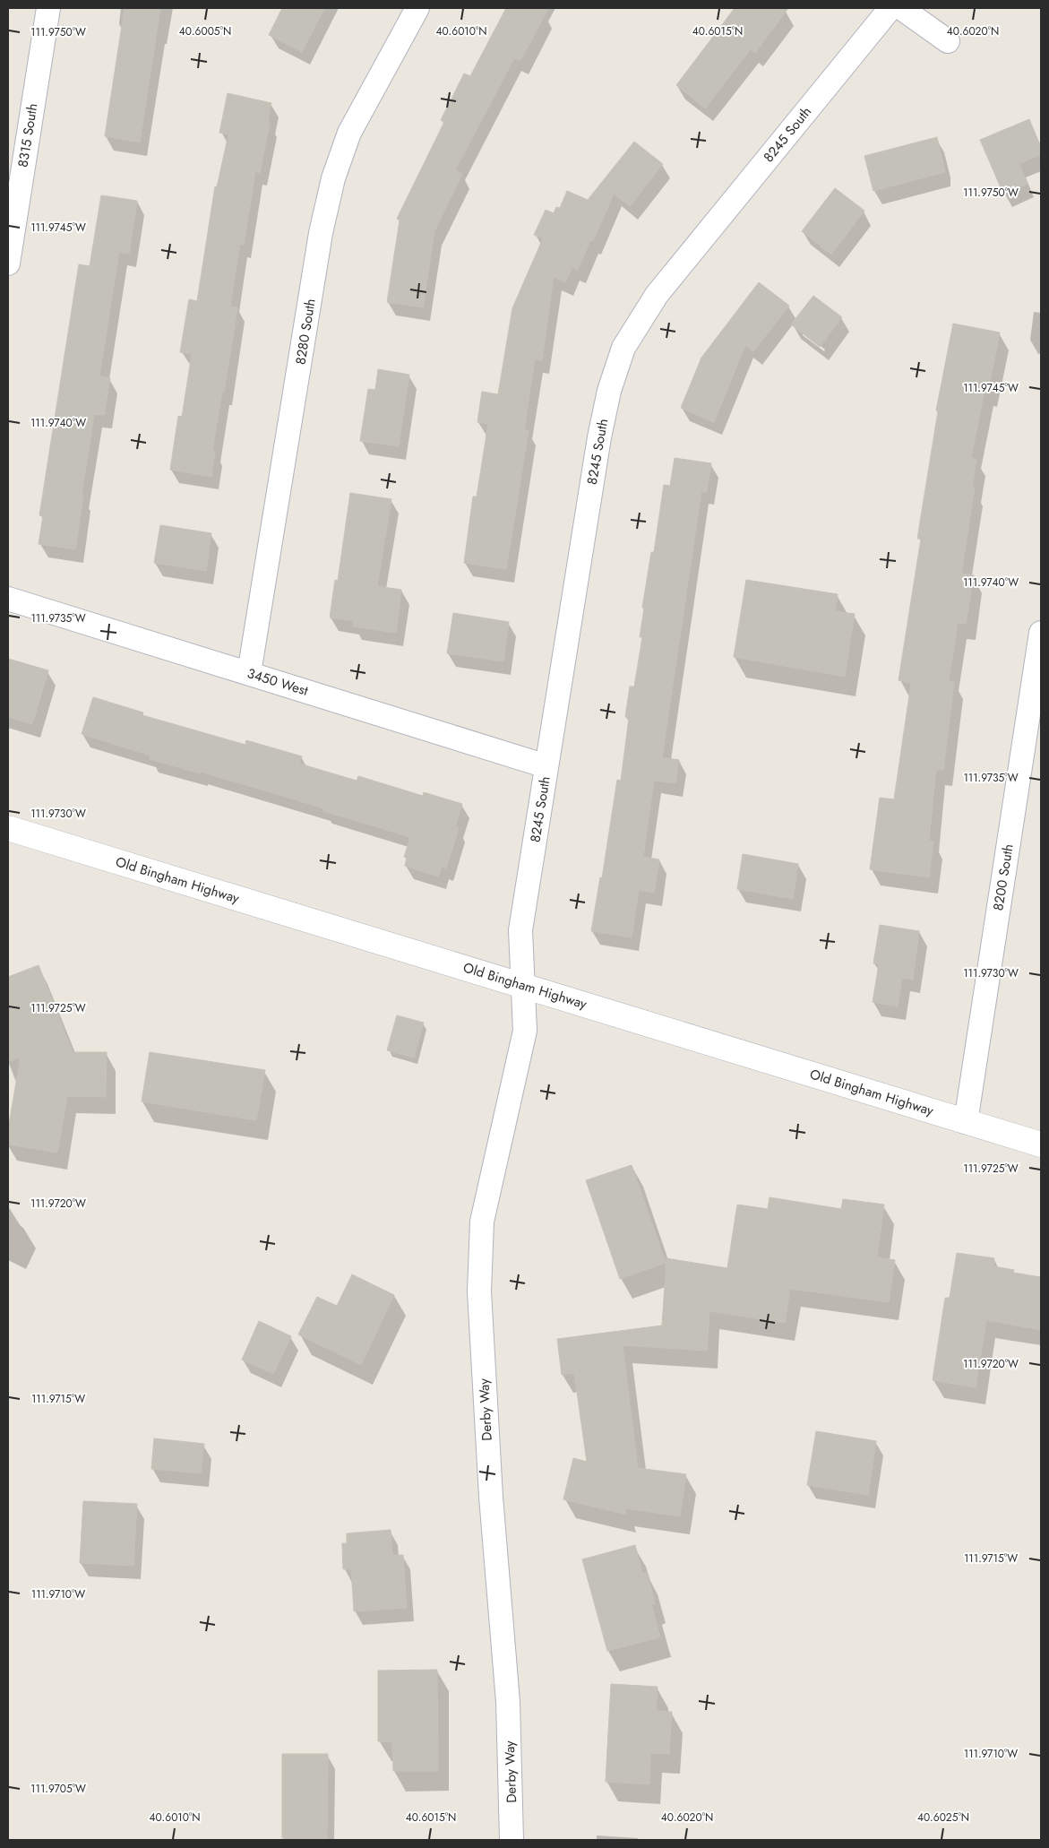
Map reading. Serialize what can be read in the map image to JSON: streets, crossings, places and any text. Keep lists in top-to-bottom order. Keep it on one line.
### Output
{"streets":{"street":["8245 South","8315 South","8280 South","3450 West","8200 South","Old Bingham Highway","Derby Way"]},"crossings":[["8245 South","3450 West"],["8245 South","Old Bingham Highway"],["8245 South","Derby Way"],["8280 South","3450 West"],["8200 South","Old Bingham Highway"],["Old Bingham Highway","Derby Way"]],"coordinates":["40.6020°N","40.6005°N","40.6010°N","40.6015°N","111.9750°W","111.9745°W","111.9740°W","111.9735°W","111.9730°W","111.9725°W","111.9720°W","111.9715°W","111.9710°W","111.9705°W","40.6025°N"]}
